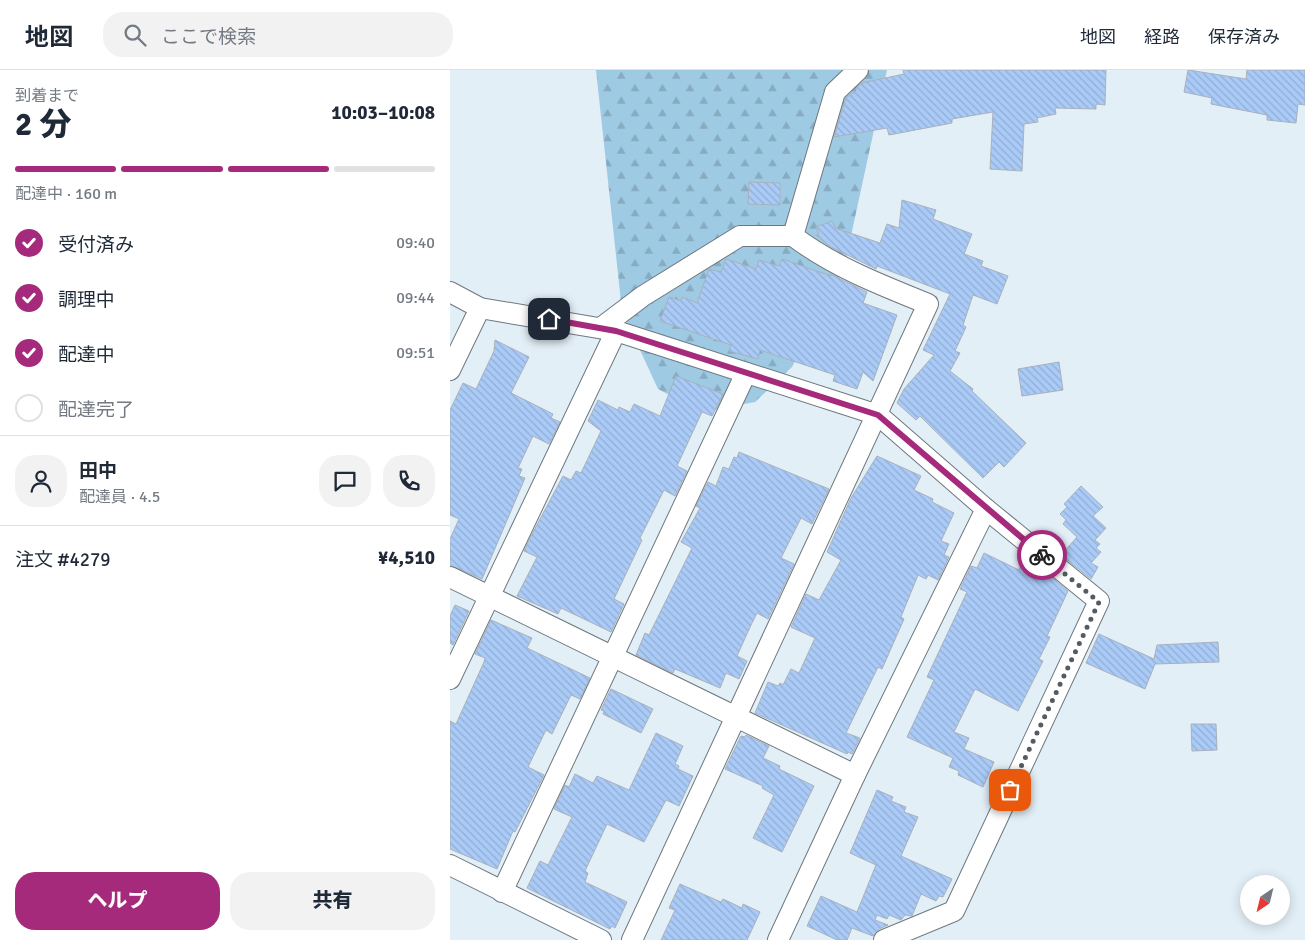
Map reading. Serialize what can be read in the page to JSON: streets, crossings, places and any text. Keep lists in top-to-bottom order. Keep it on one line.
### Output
{"north":"bottom left","page":{"header":"地図","search":"ここで検索","nav":["地図","経路","保存済み"],"heading":["2 分","到着まで","10:03–10:08"],"panel":["田中","配達員 · 4.5","注文 #4279","¥4,510"],"bar":"配達中 · 160 m","list":[["受付済み","09:40"],["調理中","09:44"],["配達中","09:51"],"配達完了"],"buttons":["ヘルプ","共有"]}}
